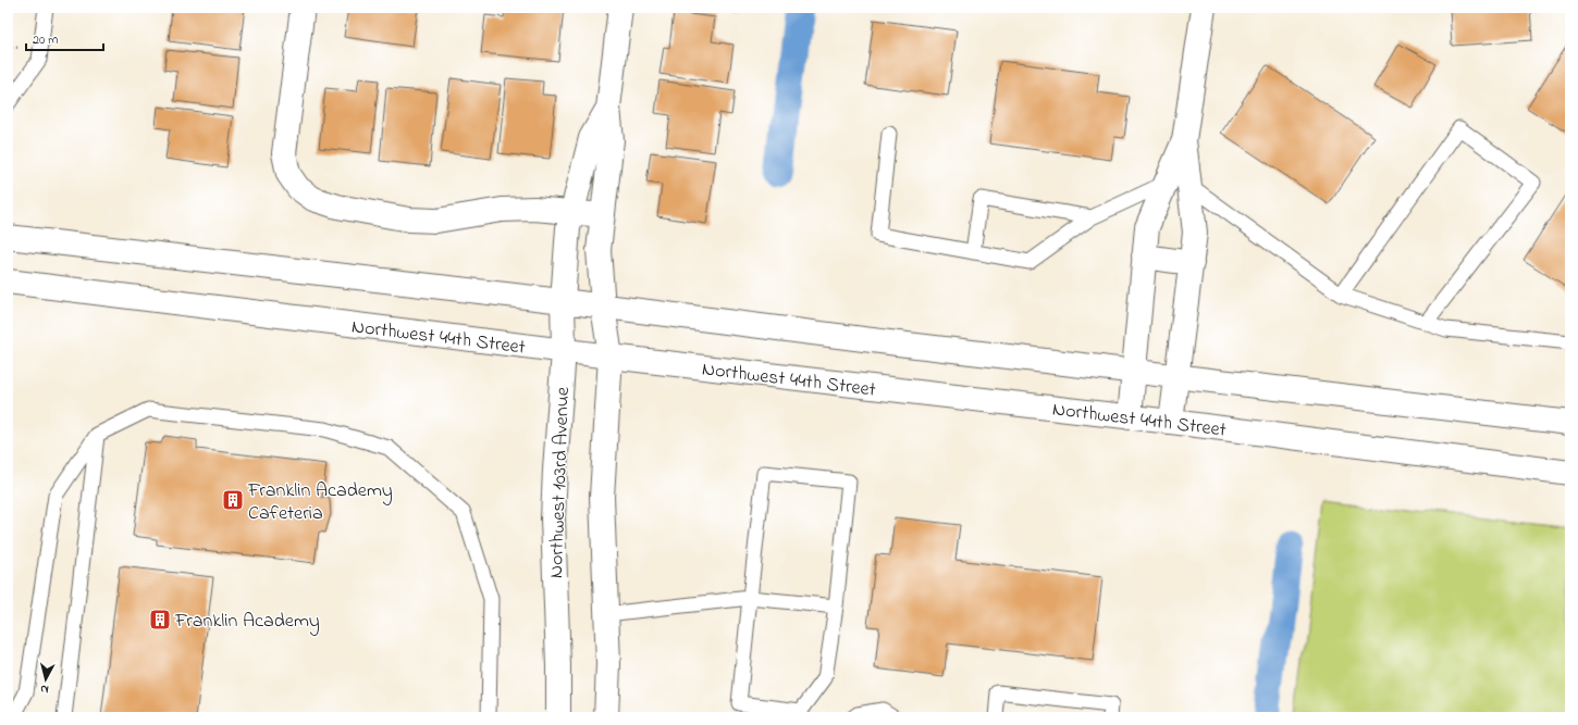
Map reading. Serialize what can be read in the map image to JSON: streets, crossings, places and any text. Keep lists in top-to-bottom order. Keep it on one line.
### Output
{"streets":{"street":["Northwest 44th Street","Northwest 103rd Avenue"]},"crossings":[["Northwest 44th Street","Northwest 103rd Avenue"]],"places":{"building":["Franklin Academy Cafeteria","Franklin Academy"]},"scale_bar":"20 m","north":"bottom"}
